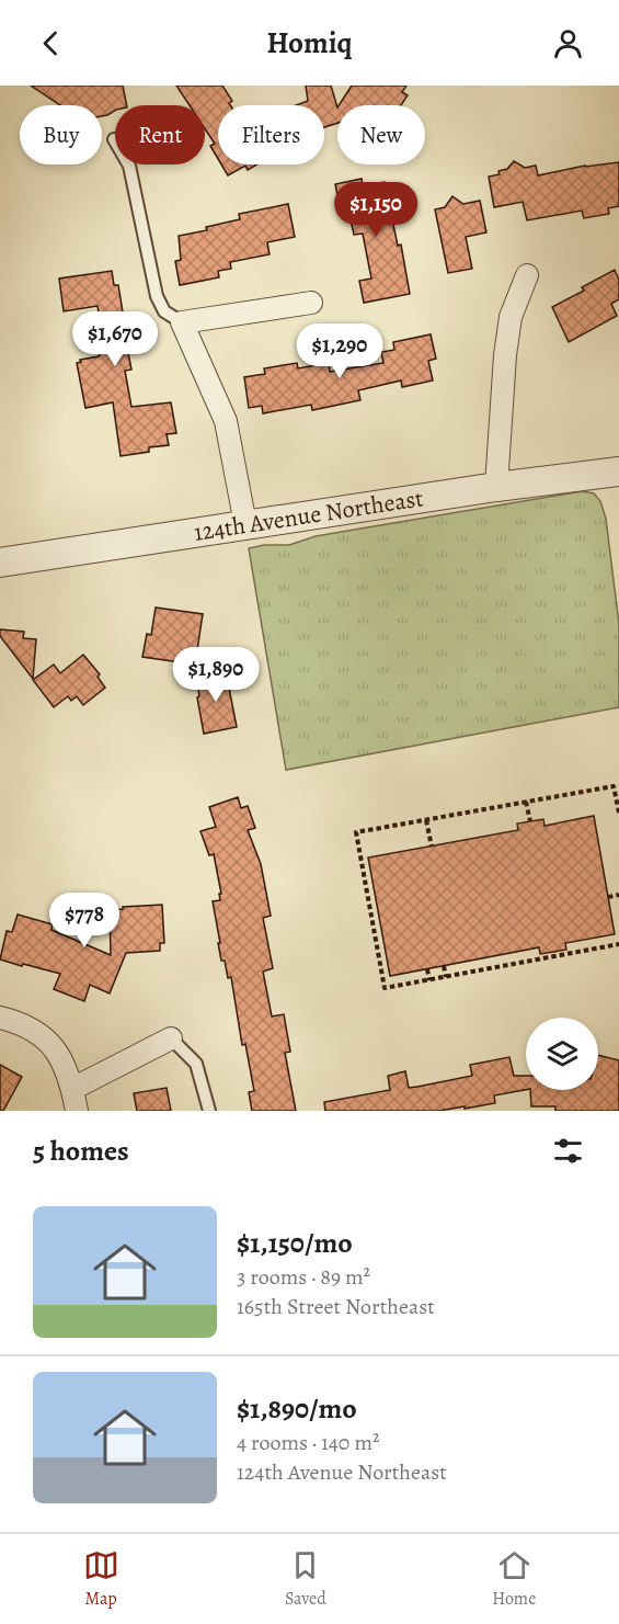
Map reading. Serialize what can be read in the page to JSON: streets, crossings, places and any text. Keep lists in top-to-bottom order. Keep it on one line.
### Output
{"streets":{"street":["124th Avenue Northeast"]},"page":{"header":"Homiq","chip":["Buy","Rent","Filters","New"],"price":["$1,150","$1,670","$1,290","$1,890","$778"],"heading":"5 homes","list":[{"name":"$1,150/mo","note":"3 rooms · 89 m² · 165th Street Northeast"},{"name":"$1,890/mo","note":"4 rooms · 140 m² · 124th Avenue Northeast"}],"tabs":["Map","Saved","Home"]}}
